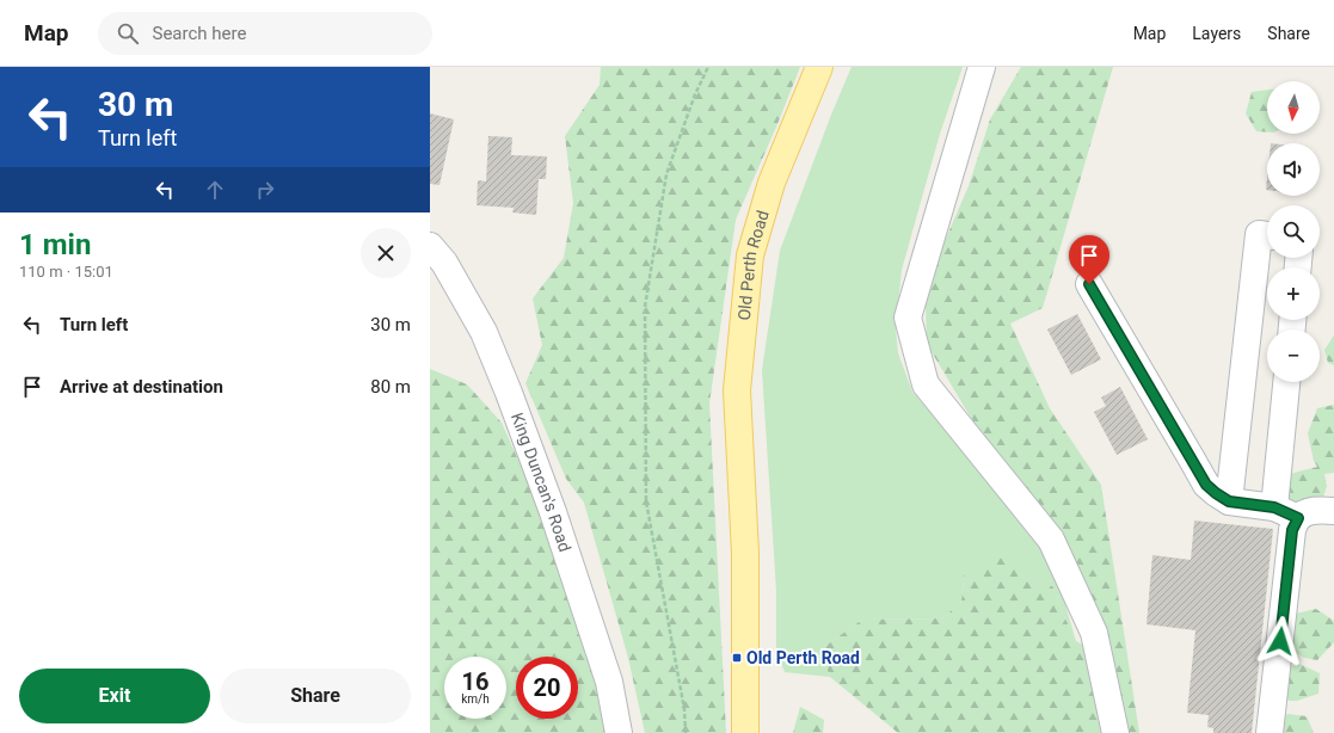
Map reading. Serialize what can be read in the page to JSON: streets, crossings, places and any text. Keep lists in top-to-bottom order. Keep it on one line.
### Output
{"streets":{"main road":["Old Perth Road"],"street":["King Duncan's Road"]},"places":{"transit":["Old Perth Road"]},"north":"bottom","page":{"header":"Map","search":"Search here","nav":["Map","Layers","Share"],"turn":["30 m","Turn left"],"map_buttons":["+","−"],"heading":["1 min","110 m · 15:01"],"list":[{"name":"Turn left","value":"30 m"},{"name":"Arrive at destination","value":"80 m"}],"speed":"16 km/h","limit":"20","buttons":["Exit","Share"]}}
